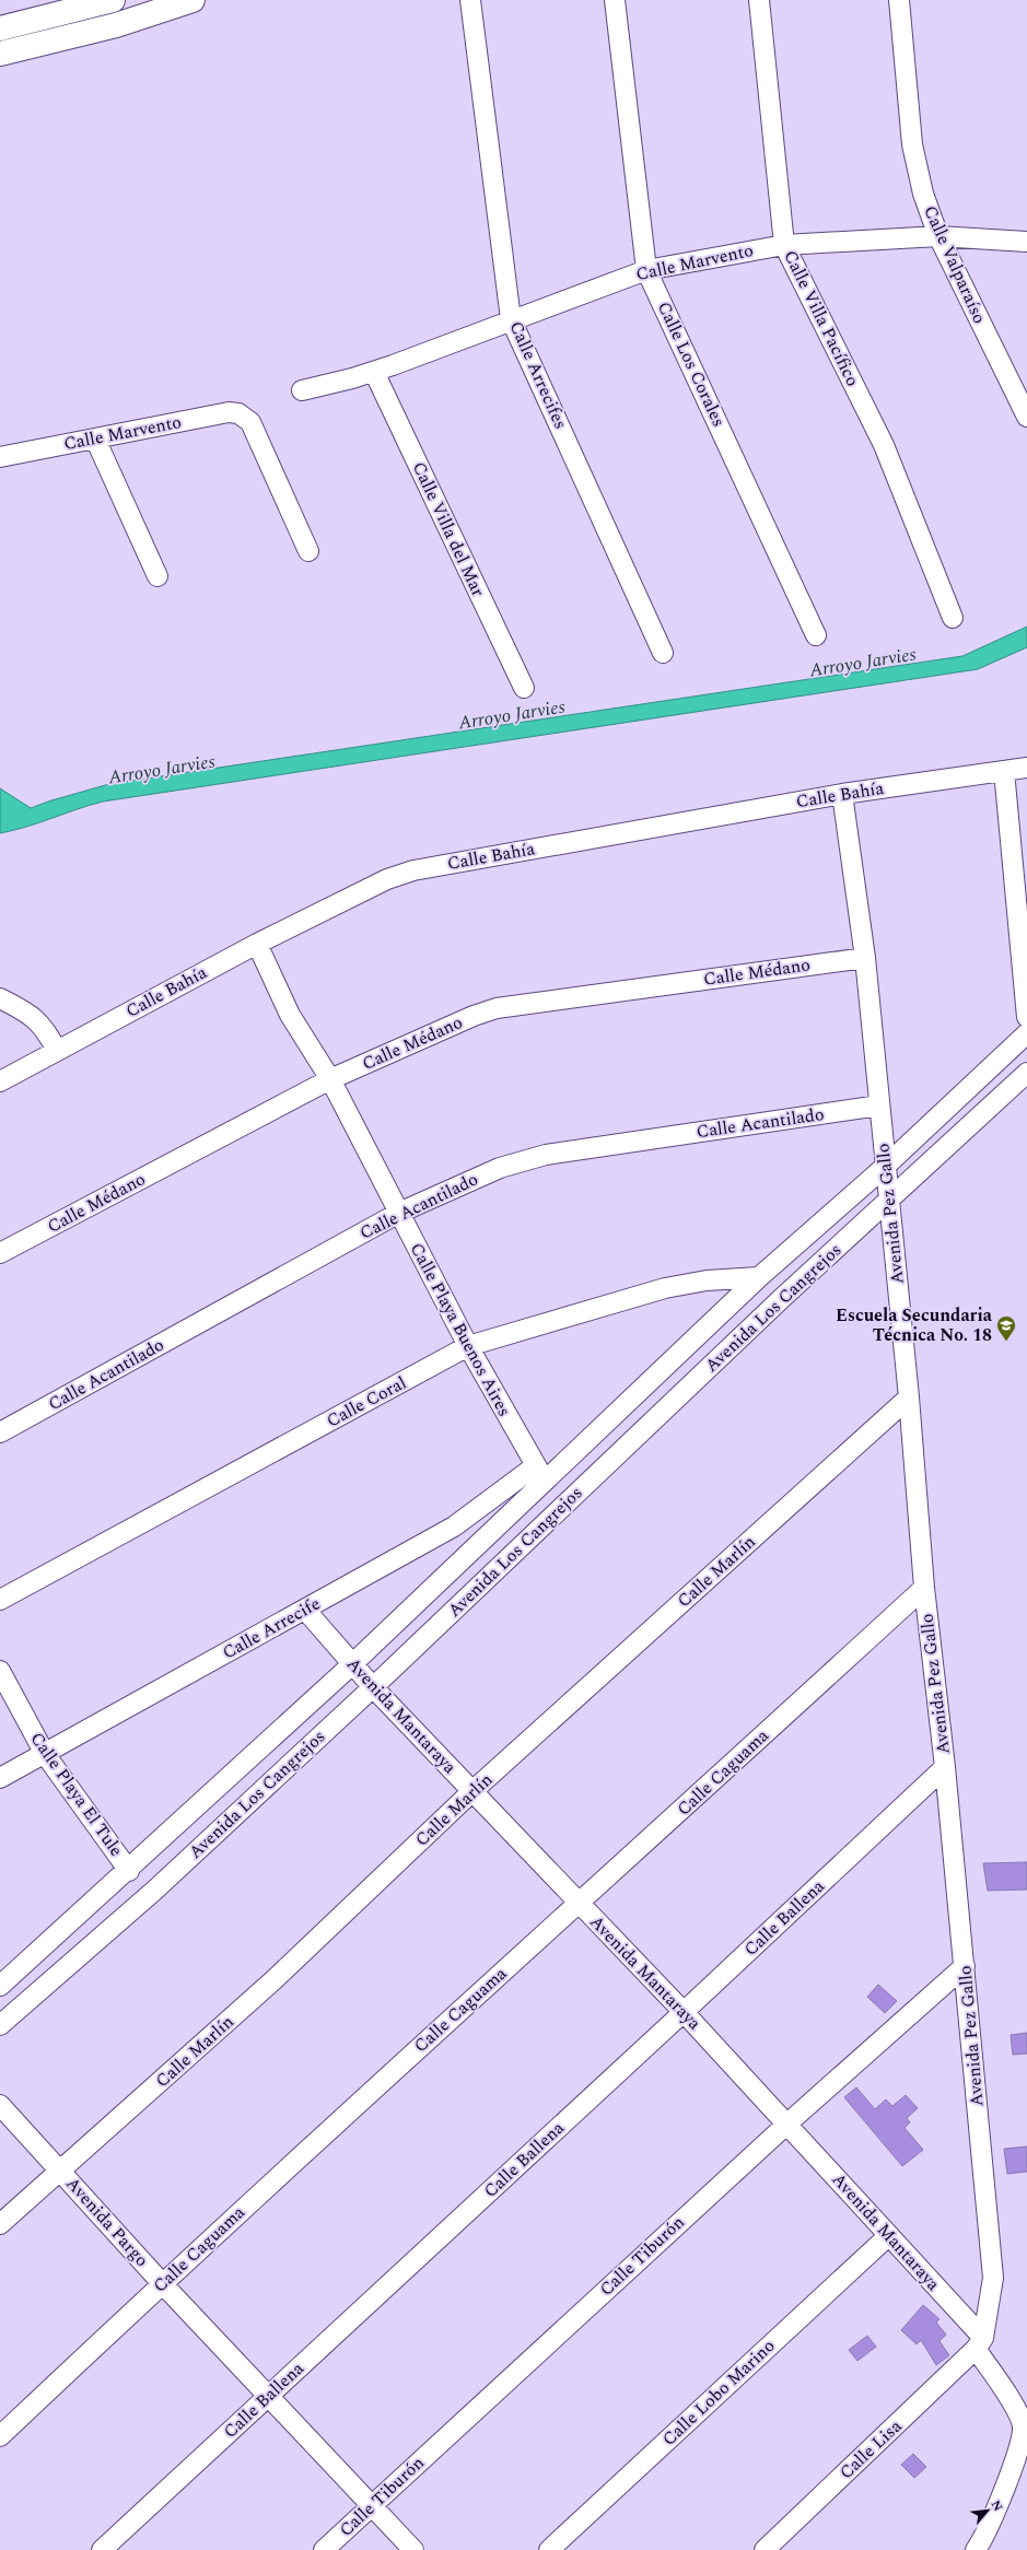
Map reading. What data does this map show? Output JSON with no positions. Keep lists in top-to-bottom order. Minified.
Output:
{"streets":{"street":["Calle Marvento","Calle Valparaíso","Calle Villa Pacífico","Calle Los Corales","Calle Arrecifes","Calle Villa del Mar","Calle Bahía","Calle Médano","Calle Acantilado","Avenida Pez Gallo","Avenida Los Cangrejos","Calle Playa Buenos Aires","Calle Coral","Calle Marlín","Calle Arrecife","Avenida Mantaraya","Calle Caguama","Calle Playa El Tule","Calle Ballena","Avenida Pargo","Calle Tiburón","Calle Lobo Marino","Calle Lisa"]},"crossings":[["Calle Marvento","Calle Valparaíso"],["Calle Marvento","Calle Villa Pacífico"],["Calle Marvento","Calle Los Corales"],["Calle Marvento","Calle Arrecifes"],["Calle Marvento","Calle Villa del Mar"],["Calle Bahía","Avenida Pez Gallo"],["Calle Bahía","Calle Playa Buenos Aires"],["Calle Médano","Avenida Pez Gallo"],["Calle Médano","Calle Playa Buenos Aires"],["Calle Acantilado","Avenida Pez Gallo"],["Calle Acantilado","Calle Playa Buenos Aires"],["Avenida Pez Gallo","Avenida Los Cangrejos"],["Avenida Pez Gallo","Calle Marlín"],["Avenida Pez Gallo","Avenida Mantaraya"],["Avenida Pez Gallo","Calle Caguama"],["Avenida Pez Gallo","Calle Ballena"],["Avenida Pez Gallo","Calle Tiburón"],["Avenida Pez Gallo","Calle Lisa"],["Avenida Los Cangrejos","Calle Playa Buenos Aires"],["Avenida Los Cangrejos","Calle Coral"],["Avenida Los Cangrejos","Calle Arrecife"],["Avenida Los Cangrejos","Avenida Mantaraya"],["Avenida Los Cangrejos","Calle Playa El Tule"],["Calle Playa Buenos Aires","Calle Coral"],["Calle Playa Buenos Aires","Calle Arrecife"],["Calle Marlín","Avenida Mantaraya"],["Calle Marlín","Avenida Pargo"],["Calle Arrecife","Avenida Mantaraya"],["Calle Arrecife","Calle Playa El Tule"],["Avenida Mantaraya","Calle Caguama"],["Avenida Mantaraya","Calle Ballena"],["Avenida Mantaraya","Calle Tiburón"],["Avenida Mantaraya","Calle Lobo Marino"],["Avenida Mantaraya","Calle Lisa"],["Calle Caguama","Avenida Pargo"],["Calle Ballena","Avenida Pargo"],["Avenida Pargo","Calle Tiburón"]],"water":["Arroyo Jarvies"],"places":{"school or university":["Escuela Secundaria Técnica No. 18"]},"north":"top right"}
